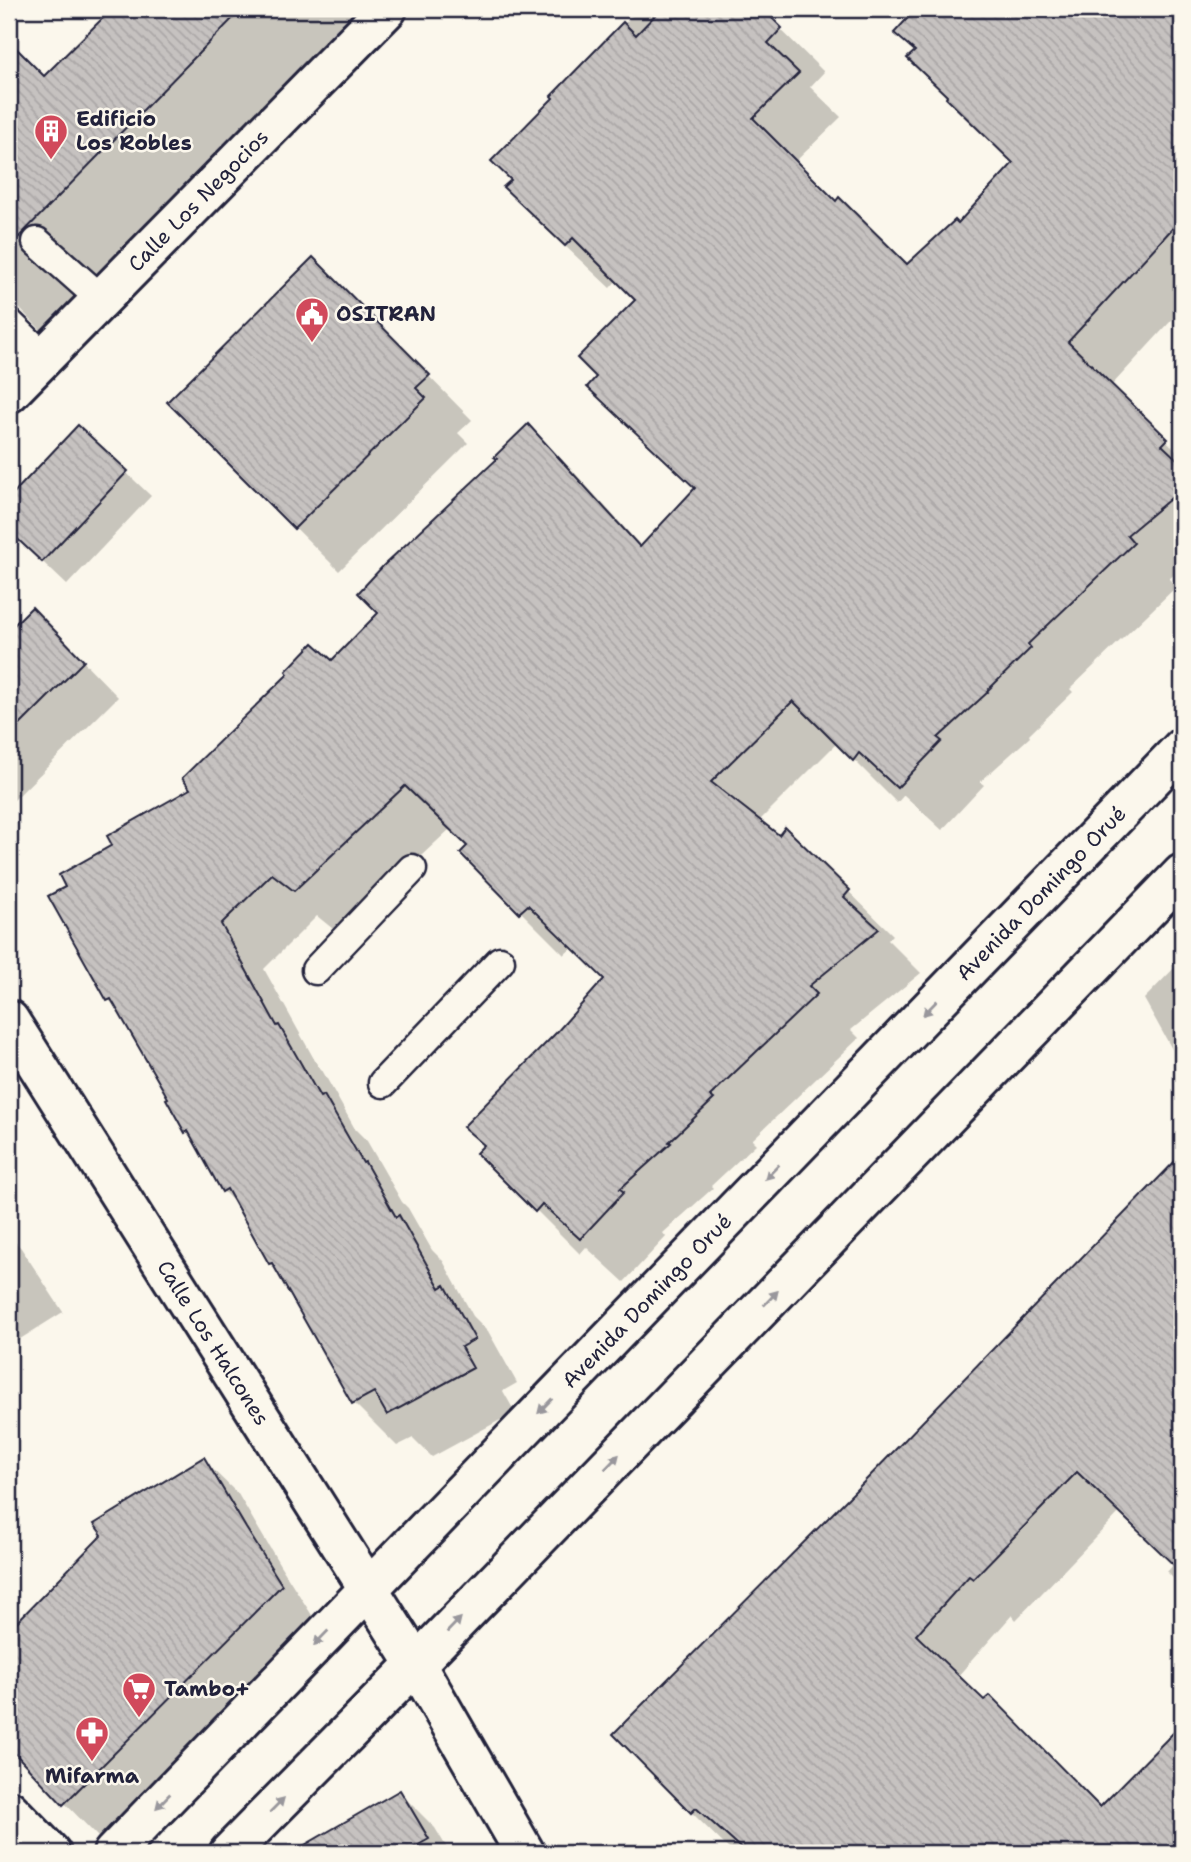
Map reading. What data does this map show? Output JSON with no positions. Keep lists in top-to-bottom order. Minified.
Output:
{"streets":{"main road":["Calle Los Negocios","Avenida Domingo Orué","Calle Los Halcones"]},"crossings":[["Avenida Domingo Orué","Calle Los Halcones"]],"places":{"building":["Edificio Los Robles"],"public building":["OSITRAN"],"supermarket":["Tambo+"],"pharmacy":["Mifarma"]}}
